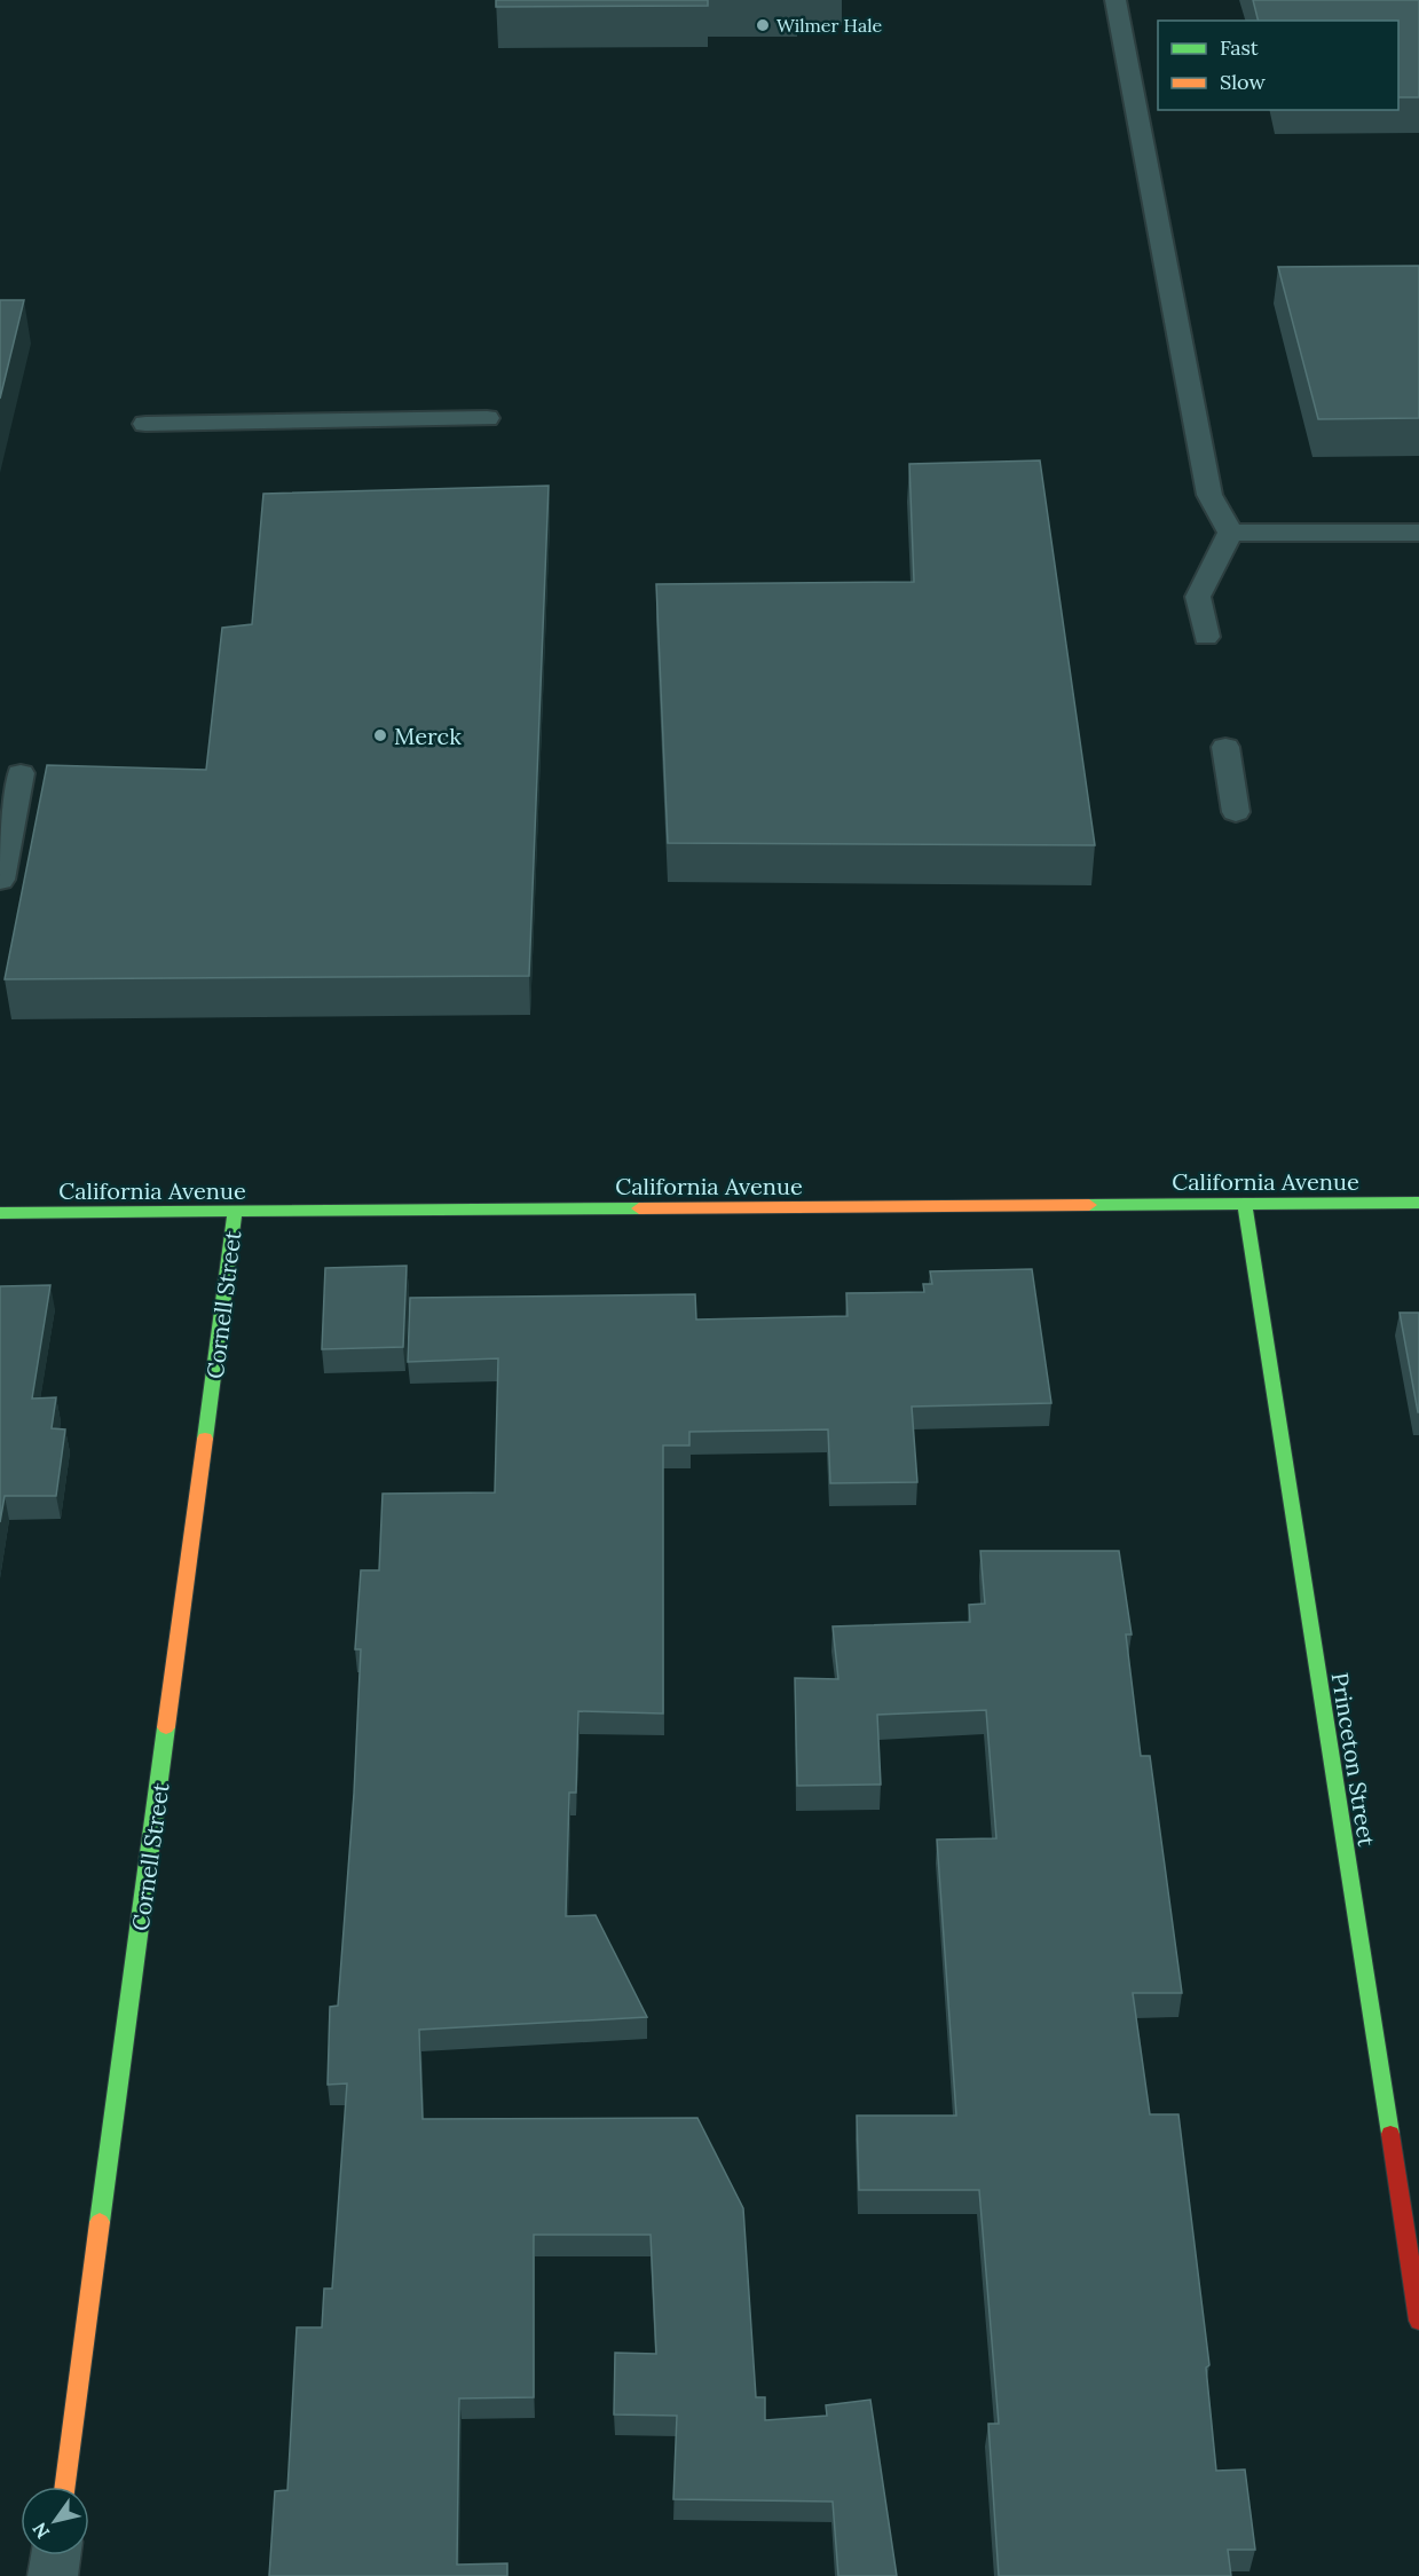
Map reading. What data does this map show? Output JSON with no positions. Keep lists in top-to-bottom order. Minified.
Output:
{"streets":{"street":["California Avenue","Cornell Street","Princeton Street"]},"crossings":[["California Avenue","Cornell Street"],["California Avenue","Princeton Street"]],"places":["Wilmer Hale","Merck"],"legend":["Fast","Slow"],"north":"bottom left"}
